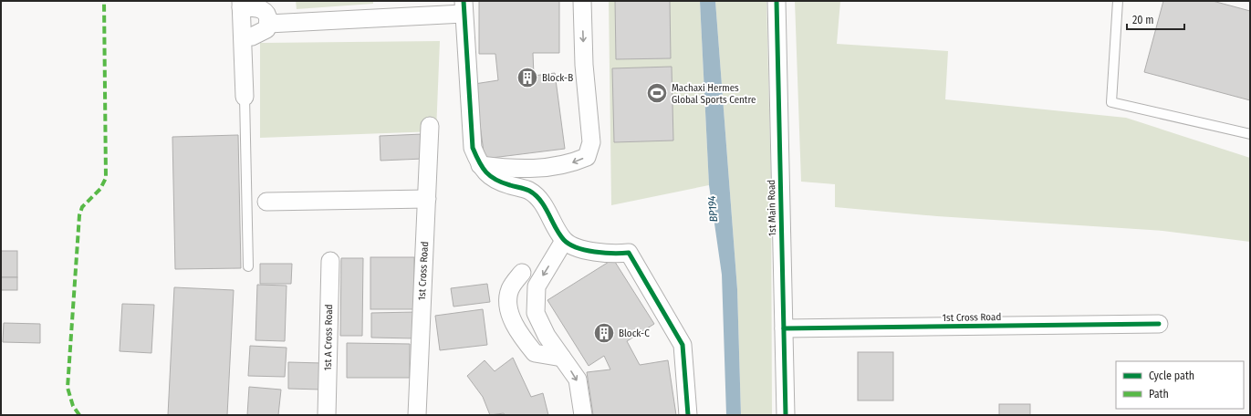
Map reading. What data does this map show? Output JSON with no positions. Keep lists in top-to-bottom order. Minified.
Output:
{"streets":{"street":["1st Main Road","1st Cross Road","1st A Cross Road"]},"crossings":[["1st Main Road","1st Cross Road"]],"water":["BP194"],"places":{"building":["Block-B","Block-C"],"sports":["Machaxi Hermes Global Sports Centre"]},"legend":["Cycle path","Path"],"scale_bar":"20 m"}
